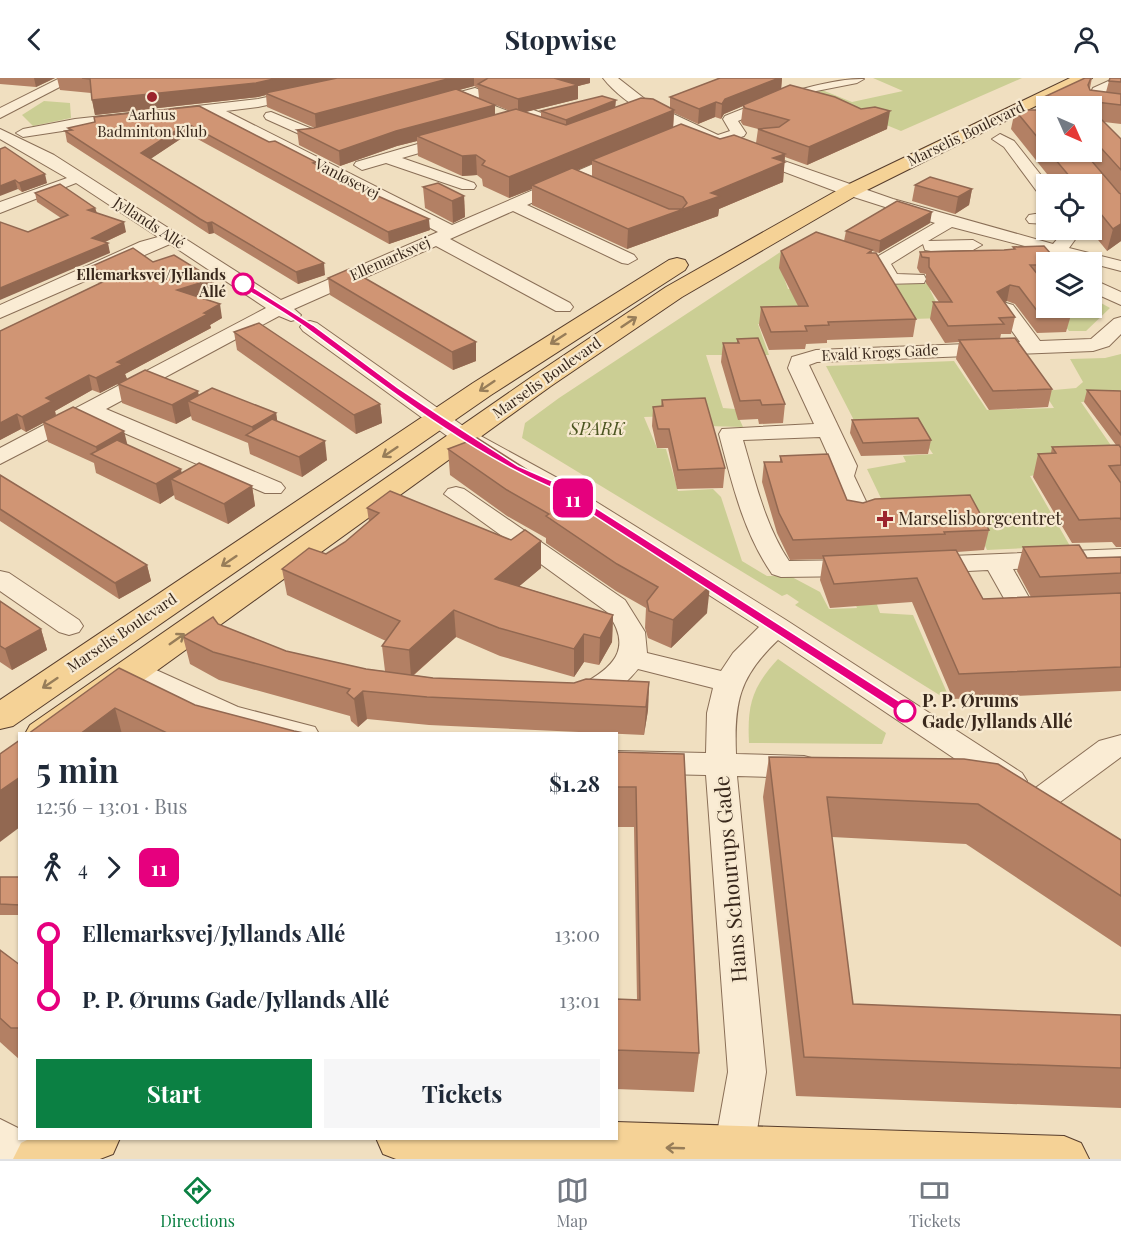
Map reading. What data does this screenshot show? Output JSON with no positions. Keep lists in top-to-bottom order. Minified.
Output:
{"streets":{"main road":["Marselis Boulevard"],"street":["Vanløsevej","Jyllands Allé","Ellemarksvej","Evald Krogs Gade","Hans Schourups Gade"]},"crossings":[["Marselis Boulevard","Jyllands Allé"],["Vanløsevej","Ellemarksvej"],["Jyllands Allé","Ellemarksvej"],["Jyllands Allé","Hans Schourups Gade"]],"parks":["SPARK"],"places":{"other":["Aarhus Badminton Klub","Ellemarksvej/Jyllands Allé","P. P. Ørums Gade/Jyllands Allé"],"health":["Marselisborgcentret"]},"lines":["bus line 11"],"north":"bottom right","page":{"header":"Stopwise","on_map":"11","heading":["5 min","12:56 – 13:01 · Bus","$1.28"],"legs":["4","11"],"list":[{"name":"Ellemarksvej/Jyllands Allé","value":"13:00"},{"name":"P. P. Ørums Gade/Jyllands Allé","value":"13:01"}],"buttons":["Start","Tickets"],"tabs":["Directions","Map","Tickets"]}}
